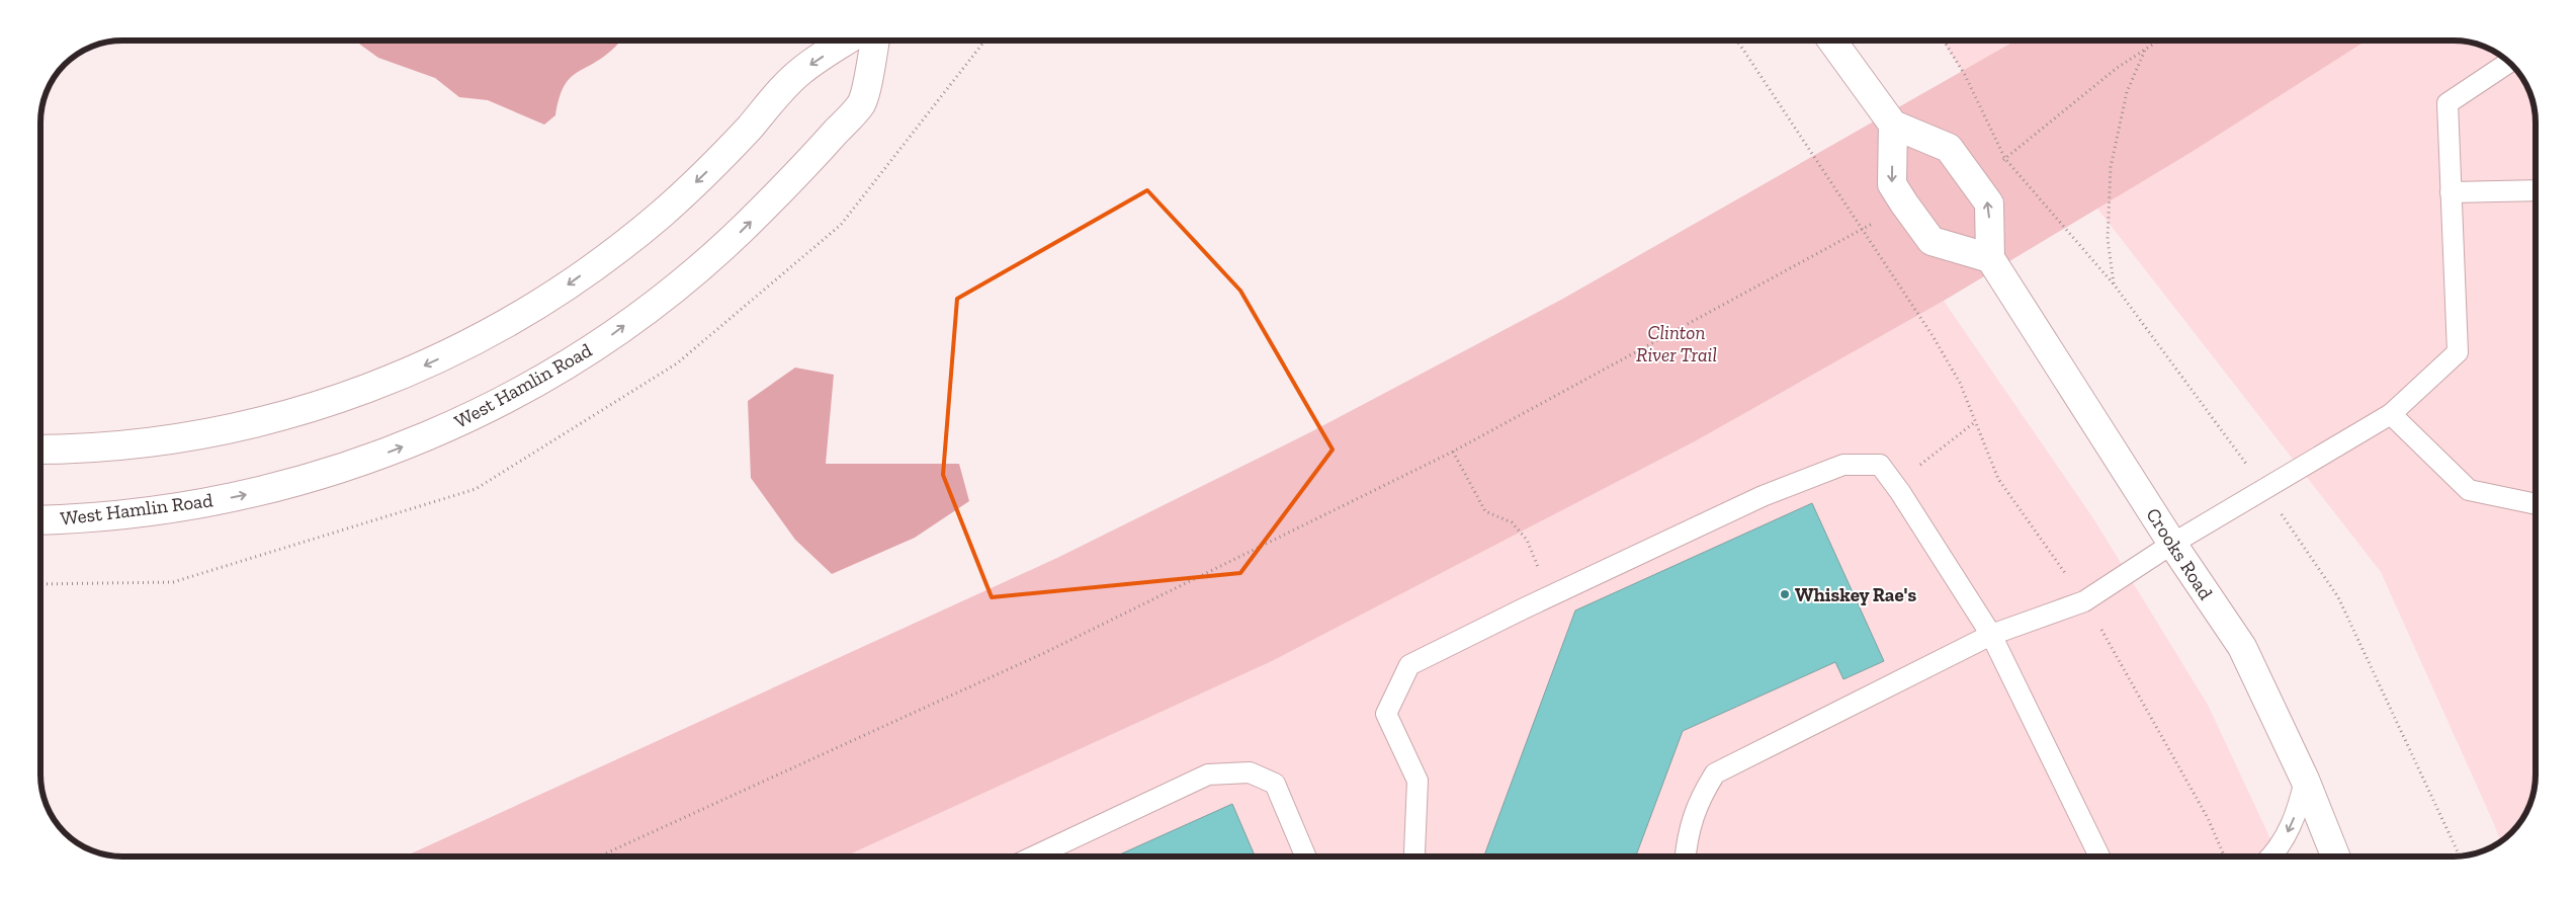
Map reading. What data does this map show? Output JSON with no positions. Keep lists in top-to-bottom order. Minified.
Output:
{"streets":{"main road":["West Hamlin Road","Crooks Road"]},"parks":["Clinton River Trail"],"places":["Whiskey Rae's"]}
